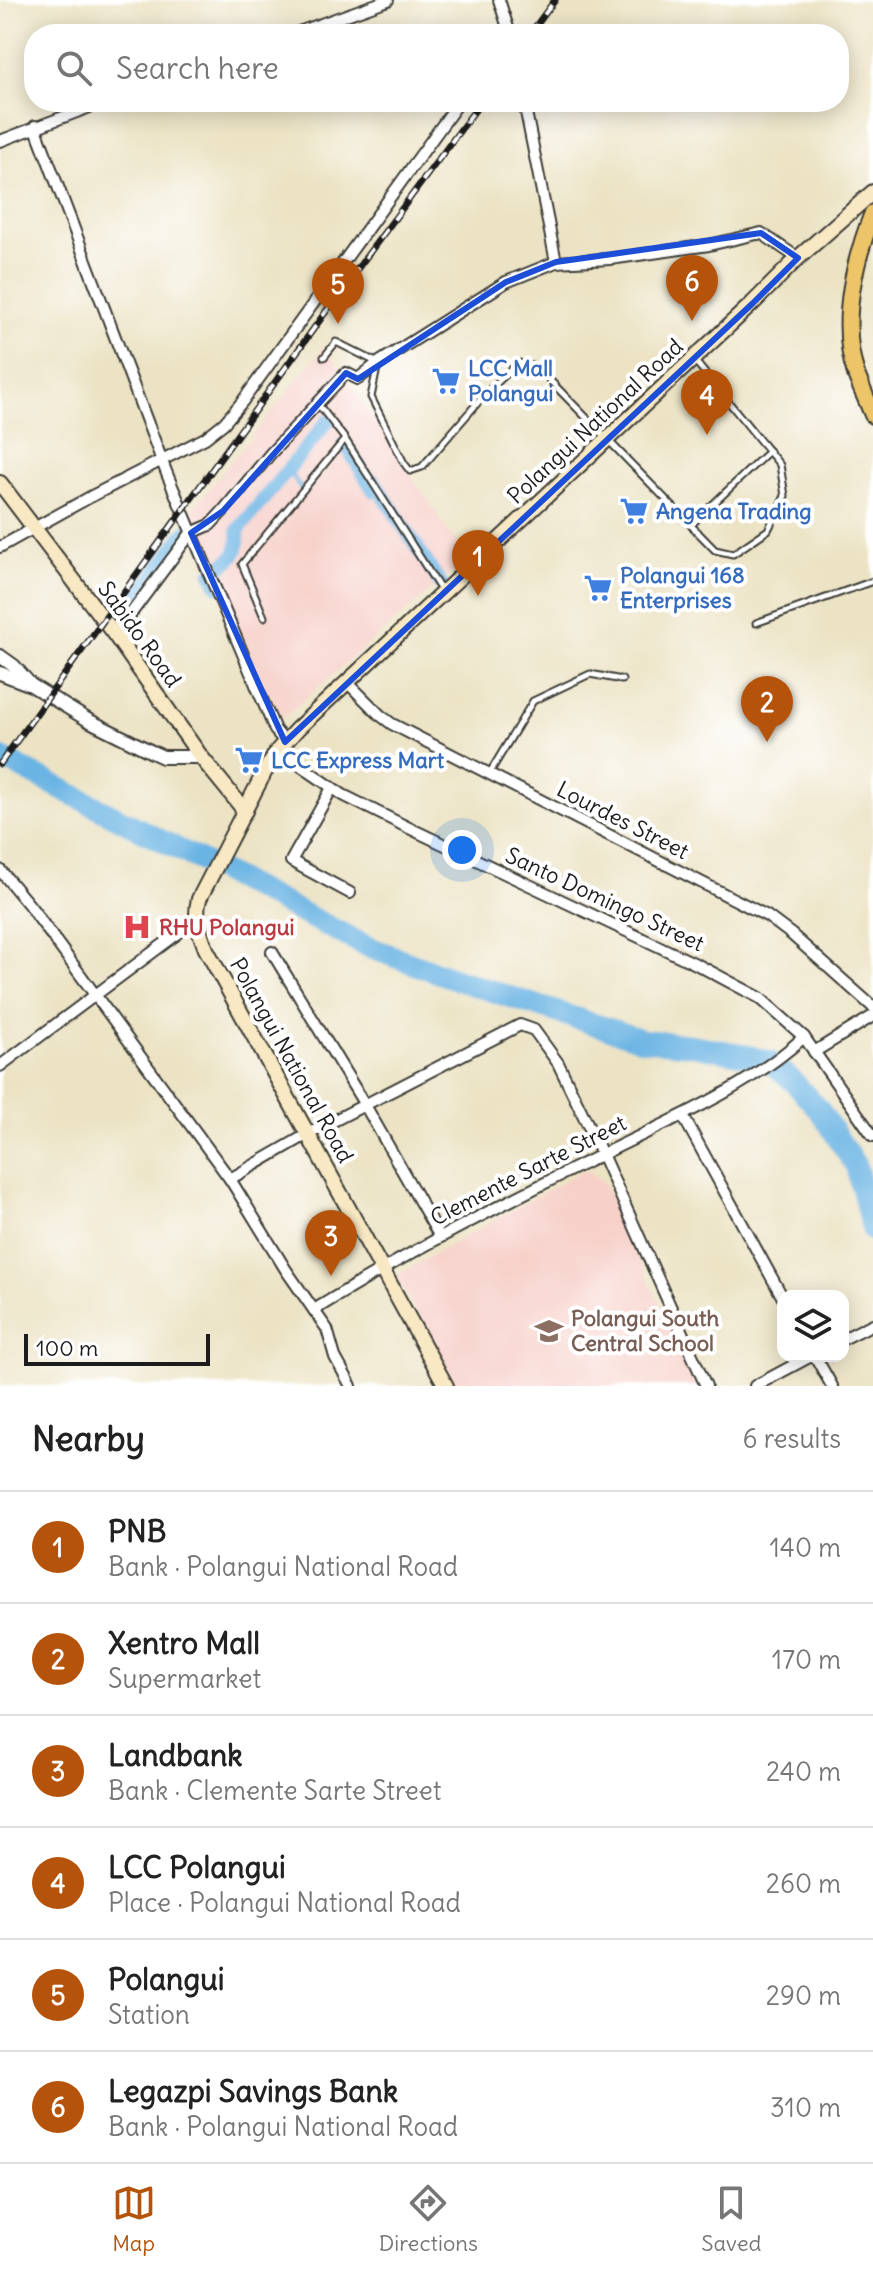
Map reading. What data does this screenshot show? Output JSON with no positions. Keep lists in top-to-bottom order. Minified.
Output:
{"streets":{"main road":["Polangui National Road","Sabido Road"],"street":["Lourdes Street","Santo Domingo Street","Clemente Sarte Street"]},"crossings":[["Polangui National Road","Sabido Road"],["Polangui National Road","Lourdes Street"],["Polangui National Road","Santo Domingo Street"],["Polangui National Road","Clemente Sarte Street"],["Santo Domingo Street","Clemente Sarte Street"]],"places":{"supermarket":["LCC Mall Polangui","Angena Trading","Polangui 168 Enterprises","LCC Express Mart"],"hospital":["RHU Polangui"],"school or university":["Polangui South Central School"]},"scale_bar":"100 m","page":{"search":"Search here","pins":["6","5","4","1","2","3"],"scale":"100 m","heading":["Nearby","6 results"],"list":[{"mark":"1","name":"PNB","note":"Bank · Polangui National Road","value":"140 m"},{"mark":"2","name":"Xentro Mall","note":"Supermarket","value":"170 m"},{"mark":"3","name":"Landbank","note":"Bank · Clemente Sarte Street","value":"240 m"},{"mark":"4","name":"LCC Polangui","note":"Place · Polangui National Road","value":"260 m"},{"mark":"5","name":"Polangui","note":"Station","value":"290 m"},{"mark":"6","name":"Legazpi Savings Bank","note":"Bank · Polangui National Road","value":"310 m"}],"nav":["Map","Directions","Saved"]}}
